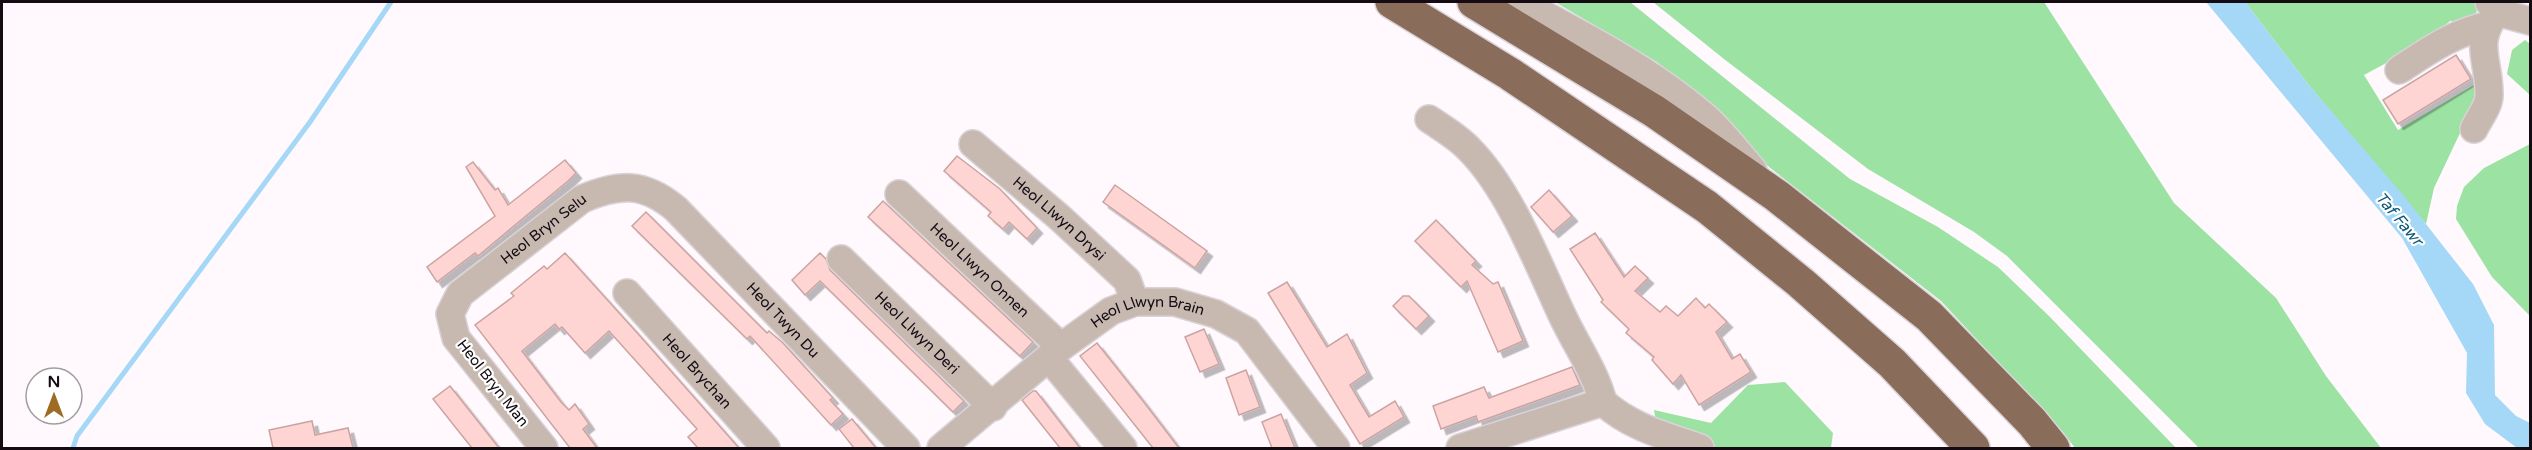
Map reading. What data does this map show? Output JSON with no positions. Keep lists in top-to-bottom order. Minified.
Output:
{"streets":{"street":["Heol Llwyn Drysi","Heol Bryn Selu","Heol Llwyn Onnen","Heol Twyn Du","Heol Llwyn Brain","Heol Llwyn Deri","Heol Brychan","Heol Bryn Man"]},"crossings":[["Heol Llwyn Drysi","Heol Llwyn Brain"],["Heol Bryn Selu","Heol Twyn Du"],["Heol Bryn Selu","Heol Bryn Man"],["Heol Llwyn Onnen","Heol Llwyn Brain"],["Heol Llwyn Brain","Heol Llwyn Deri"]],"water":["Taf Fawr"],"north":"top"}
